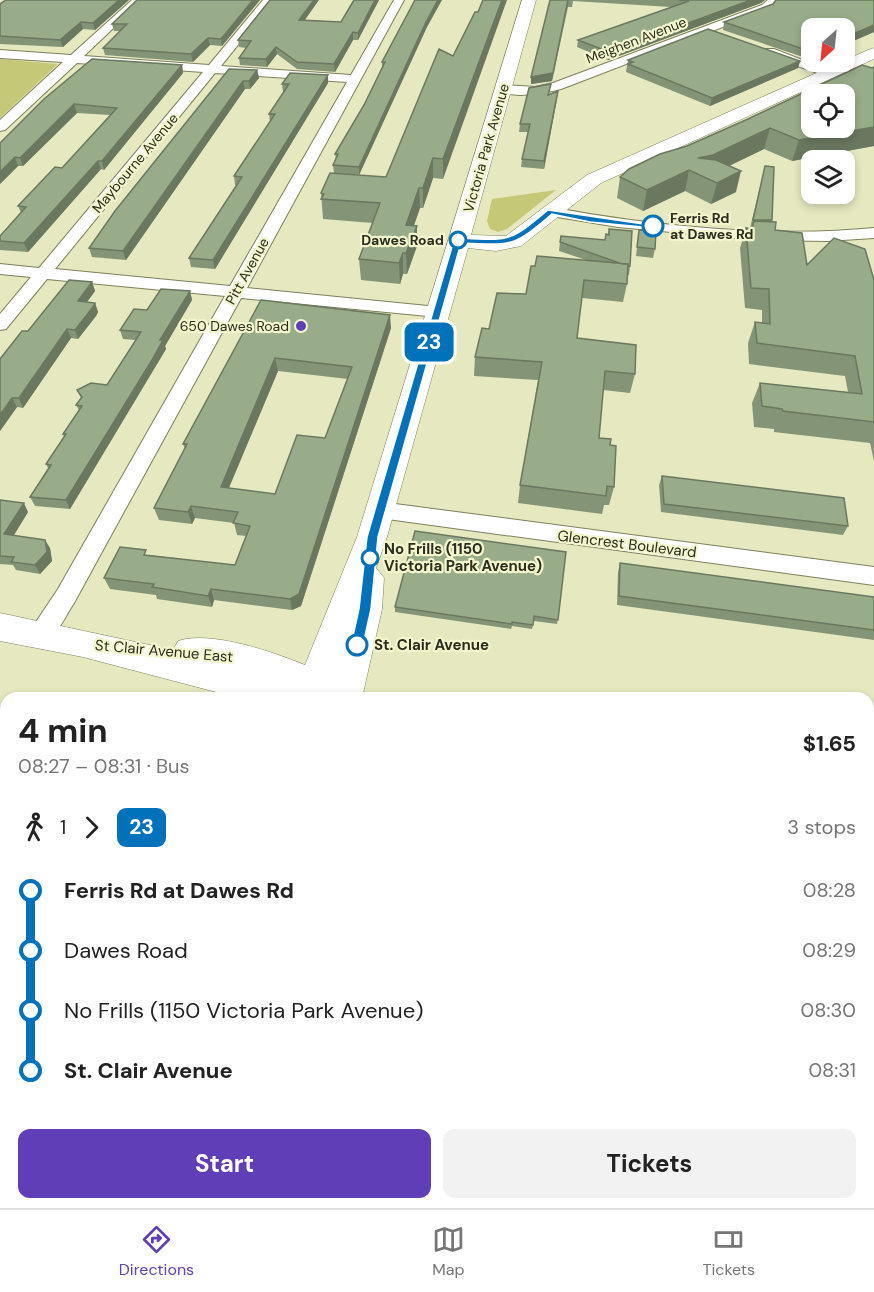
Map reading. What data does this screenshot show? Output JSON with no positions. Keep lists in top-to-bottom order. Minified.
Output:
{"streets":{"main road":["Victoria Park Avenue","St Clair Avenue East"],"street":["Meighen Avenue","Maybourne Avenue","Pitt Avenue","Glencrest Boulevard"]},"crossings":[["Meighen Avenue","Victoria Park Avenue"],["Victoria Park Avenue","Glencrest Boulevard"],["Pitt Avenue","St Clair Avenue East"]],"places":["Ferris Rd at Dawes Rd","Dawes Road","650 Dawes Road","No Frills (1150 Victoria Park Avenue)","St. Clair Avenue"],"lines":["bus line 23"],"north":"bottom left","page":{"on_map":"23","heading":["4 min","08:27 – 08:31 · Bus","$1.65"],"legs":["1","23","3 stops"],"list":[{"name":"Ferris Rd at Dawes Rd","value":"08:28"},{"name":"Dawes Road","value":"08:29"},{"name":"No Frills (1150 Victoria Park Avenue)","value":"08:30"},{"name":"St. Clair Avenue","value":"08:31"}],"buttons":["Start","Tickets"],"tabs":["Directions","Map","Tickets"]}}
